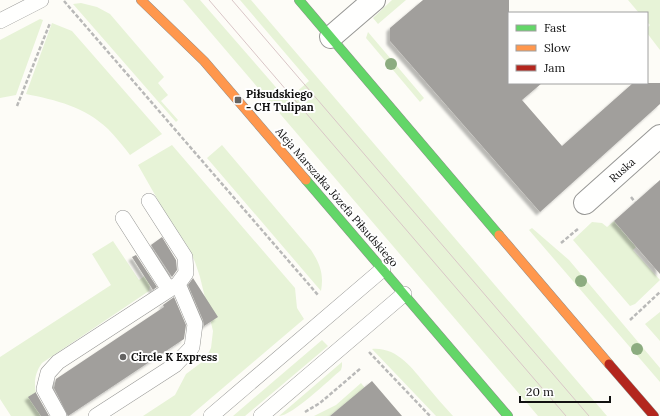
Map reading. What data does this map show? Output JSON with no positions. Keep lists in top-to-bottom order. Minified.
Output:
{"streets":{"main road":["Aleja Marszałka Józefa Piłsudskiego"],"street":["Ruska"]},"places":{"transit":["Piłsudskiego - CH Tulipan"],"other":["Circle K Express"]},"legend":["Fast","Slow","Jam"],"scale_bar":"20 m"}
